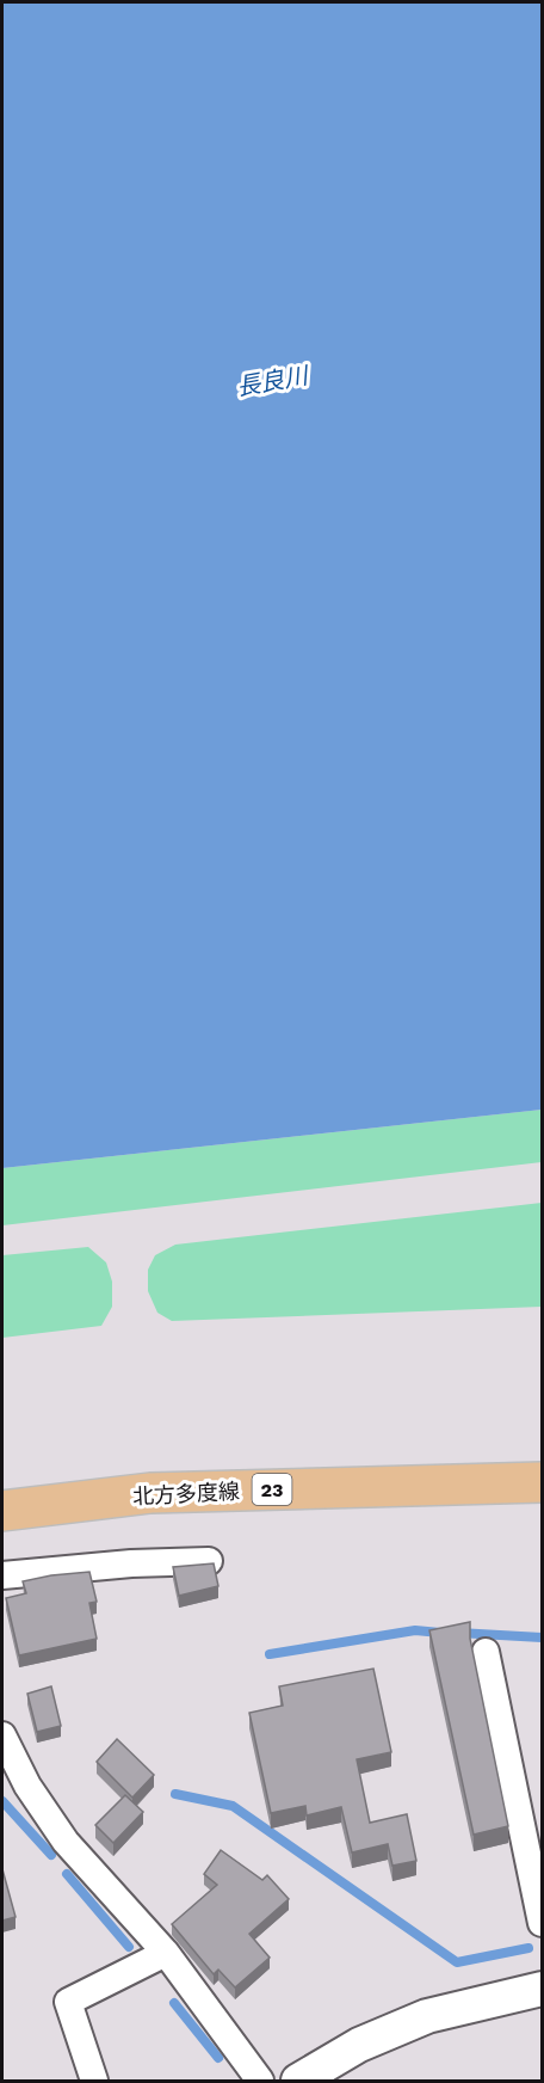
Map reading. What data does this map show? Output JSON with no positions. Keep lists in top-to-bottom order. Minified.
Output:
{"streets":{"main road":["23","北方多度線"]},"water":["長良川"]}
